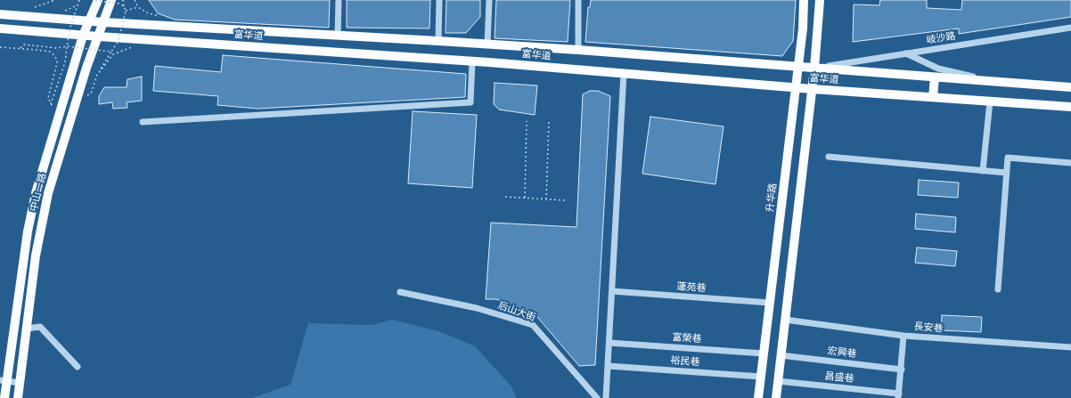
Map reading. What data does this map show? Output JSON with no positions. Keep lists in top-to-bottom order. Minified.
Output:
{"streets":{"main road":["富华道","中山一路","升华路"],"street":["岐沙路","蓮苑巷","后山大街","長安巷","富榮巷","宏興巷","裕民巷","昌盛巷"]},"crossings":[["富华道","岐沙路"],["富华道","中山一路"],["富华道","升华路"],["升华路","蓮苑巷"],["升华路","富榮巷"],["升华路","裕民巷"]]}
